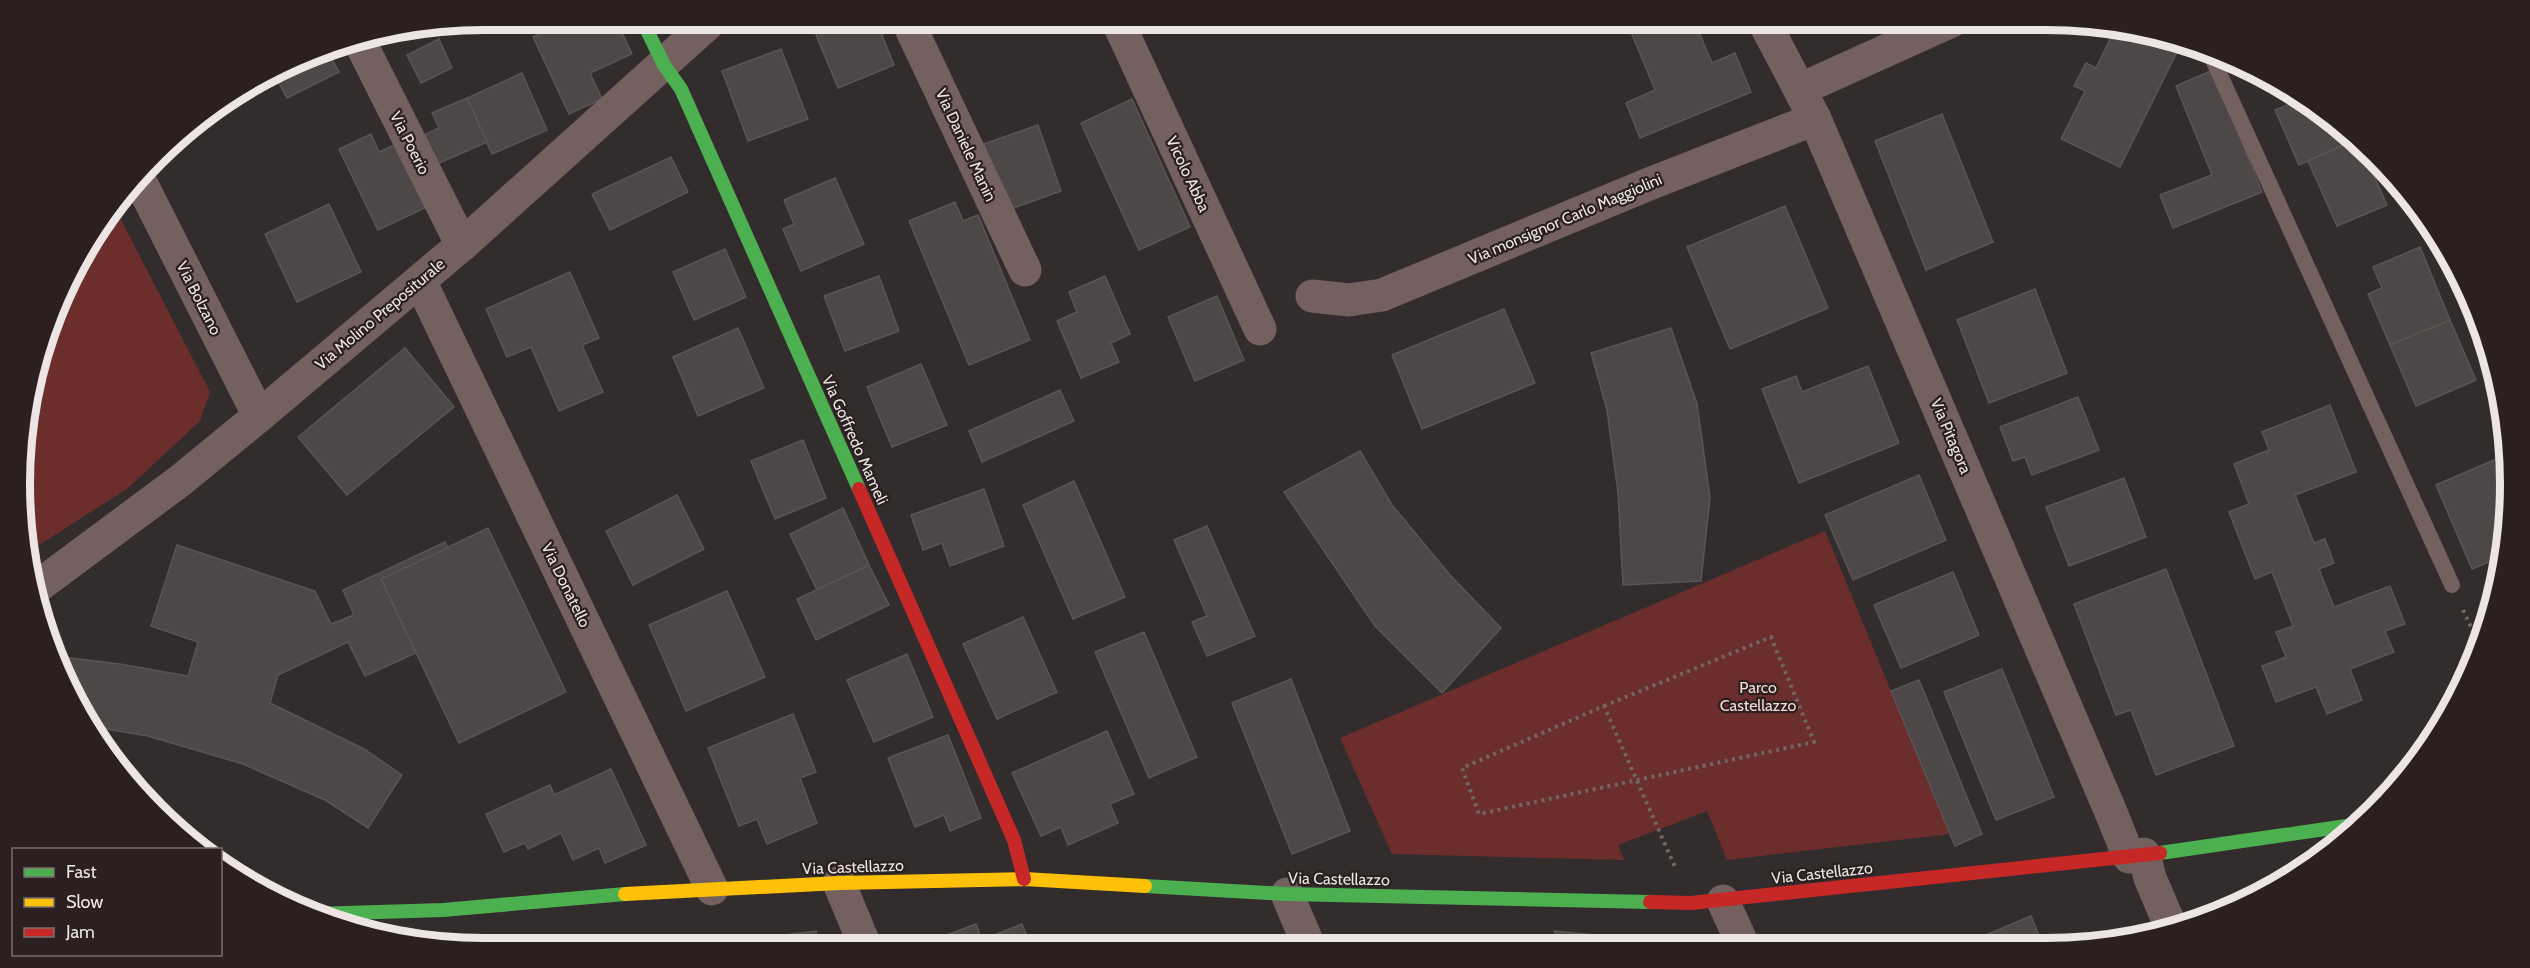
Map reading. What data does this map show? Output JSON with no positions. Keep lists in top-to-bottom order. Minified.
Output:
{"streets":{"street":["Via Poerio","Via Daniele Manin","Vicolo Abba","Via monsignor Carlo Maggiolini","Via Bolzano","Via Molino Prepositurale","Via Pitagora","Via Goffredo Mameli","Via Donatello","Via Castellazzo"]},"crossings":[["Via Poerio","Via Molino Prepositurale"],["Via monsignor Carlo Maggiolini","Via Pitagora"],["Via Bolzano","Via Molino Prepositurale"],["Via Molino Prepositurale","Via Goffredo Mameli"],["Via Molino Prepositurale","Via Donatello"],["Via Pitagora","Via Castellazzo"],["Via Goffredo Mameli","Via Castellazzo"],["Via Donatello","Via Castellazzo"]],"parks":["Parco Castellazzo"],"legend":["Fast","Slow","Jam"]}
